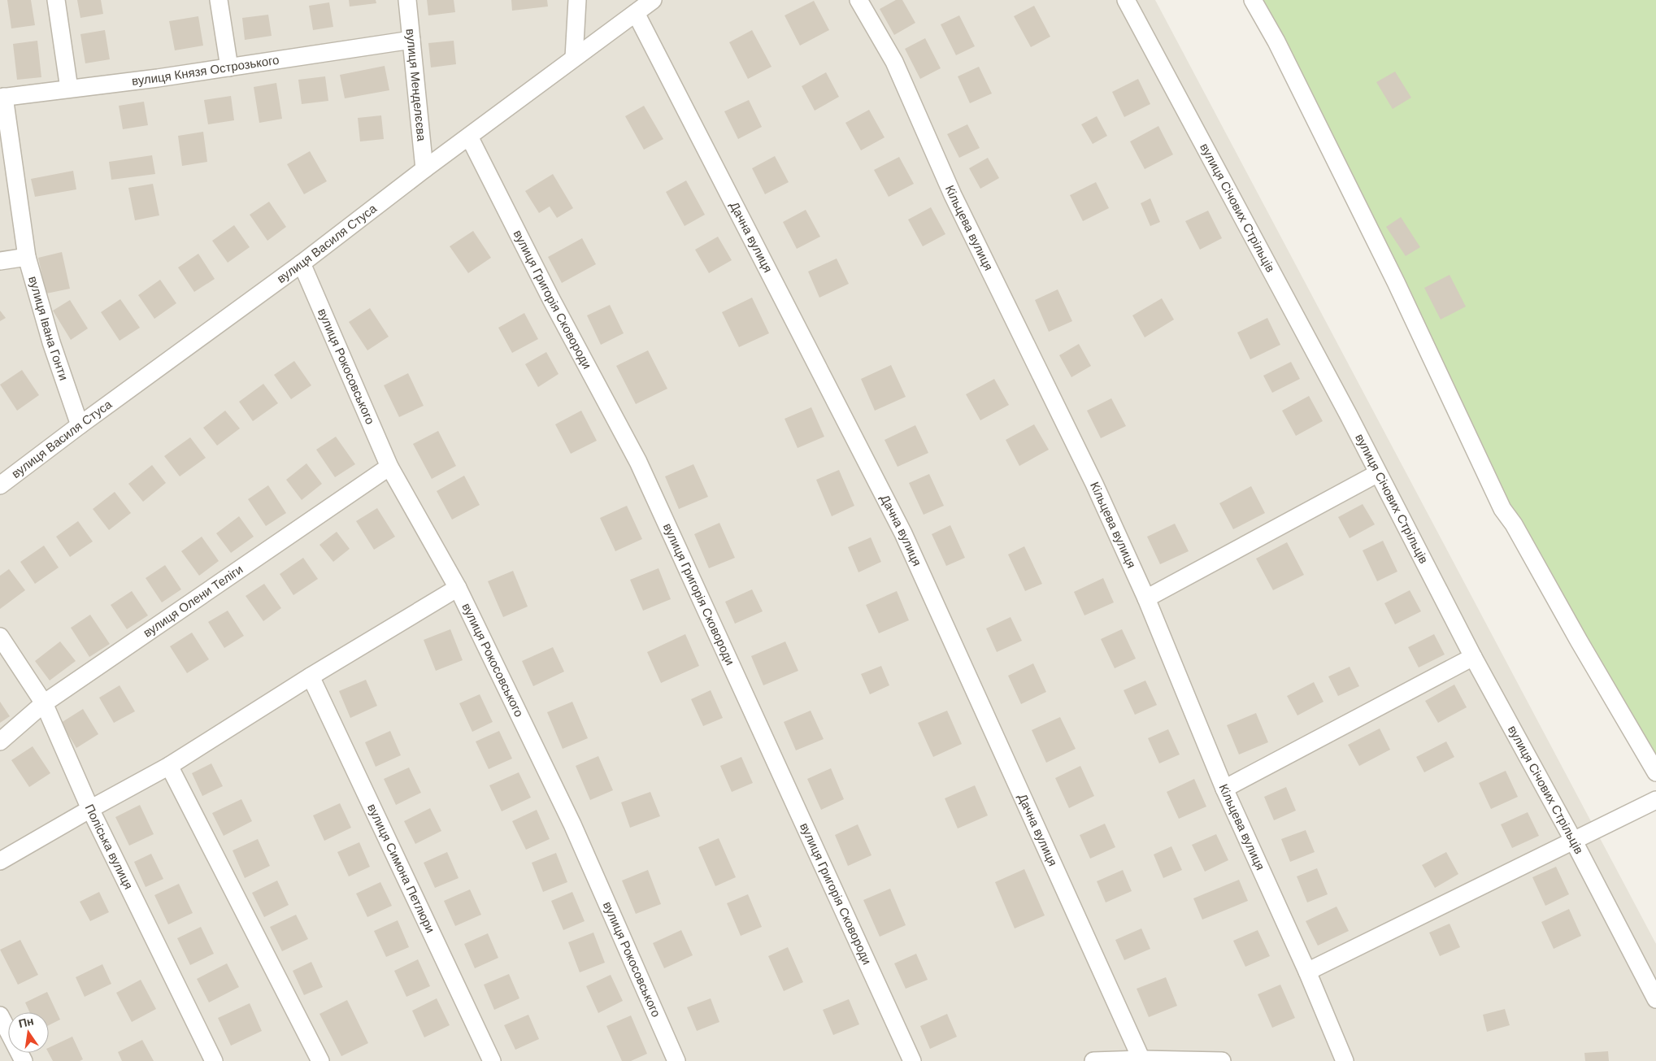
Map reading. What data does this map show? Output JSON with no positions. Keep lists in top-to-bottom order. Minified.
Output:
{"streets":{"street":["вулиця Князя Острозького","вулиця Менделєєва","вулиця Січових Стрільців","Кільцева вулиця","Дачна вулиця","вулиця Василя Стуса","вулиця Григорія Сковороди","вулиця Івана Гонти","вулиця Рокосовського","вулиця Олени Теліги","Поліська вулиця","вулиця Симона Петлюри"]},"crossings":[["вулиця Князя Острозького","вулиця Менделєєва"],["вулиця Князя Острозького","вулиця Івана Гонти"],["вулиця Менделєєва","вулиця Василя Стуса"],["Дачна вулиця","вулиця Василя Стуса"],["вулиця Василя Стуса","вулиця Григорія Сковороди"],["вулиця Василя Стуса","вулиця Івана Гонти"],["вулиця Василя Стуса","вулиця Рокосовського"],["вулиця Рокосовського","вулиця Олени Теліги"],["вулиця Олени Теліги","Поліська вулиця"]],"north":"top"}
